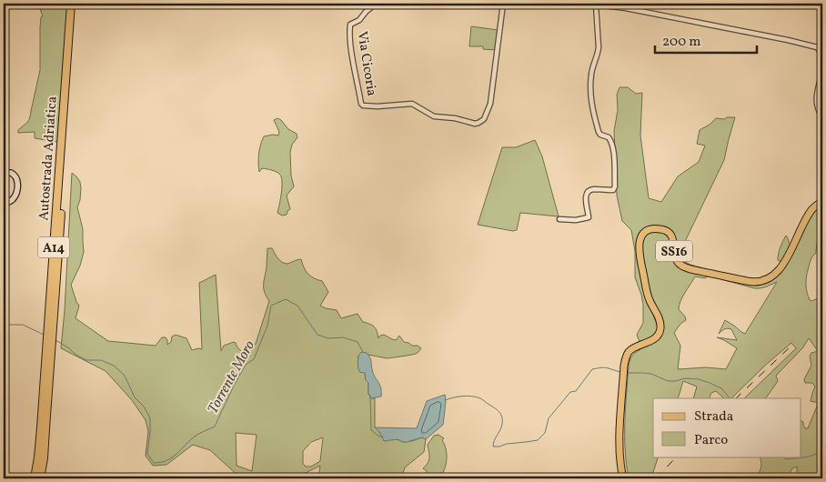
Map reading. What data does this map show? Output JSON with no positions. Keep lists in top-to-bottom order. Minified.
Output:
{"streets":{"highway":["Autostrada Adriatica","A14"],"main road":["SS16"],"street":["Via Cicoria"]},"water":["Torrente Moro"],"legend":["Strada","Parco"],"scale_bar":"200 m"}
